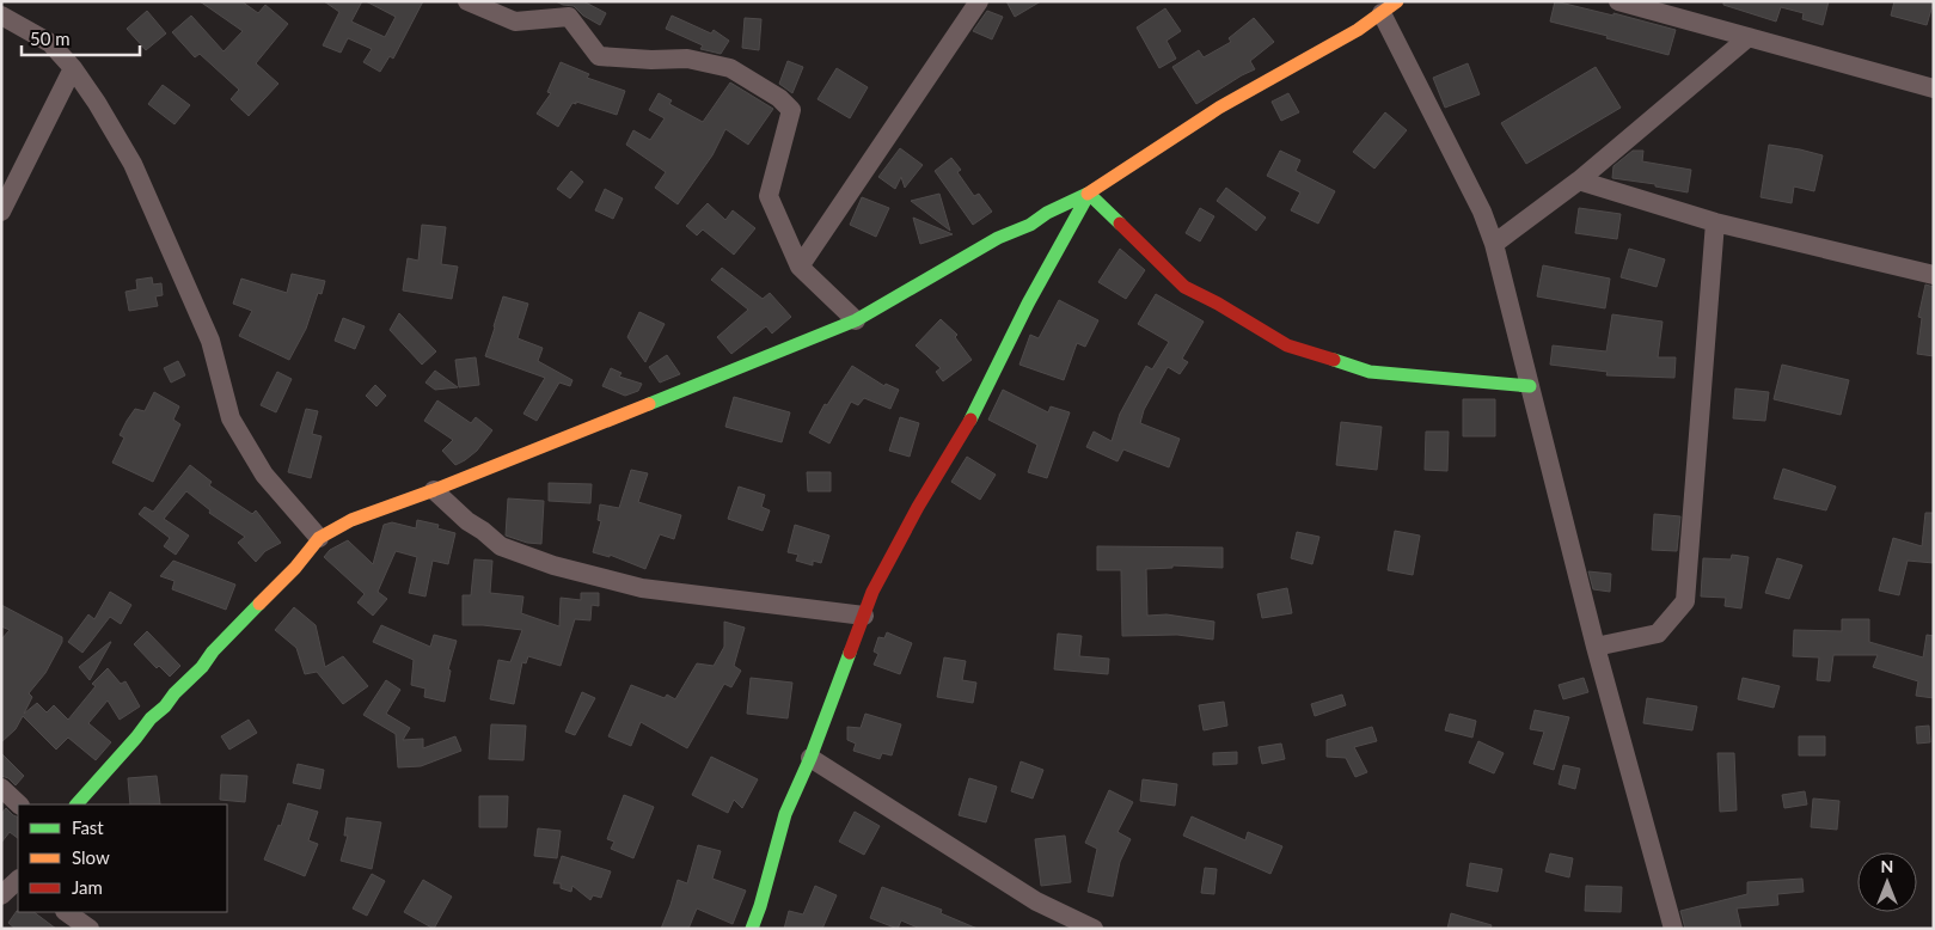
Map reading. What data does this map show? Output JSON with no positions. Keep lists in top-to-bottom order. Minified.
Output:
{"legend":["Fast","Slow","Jam"],"scale_bar":"50 m","north":"top"}
